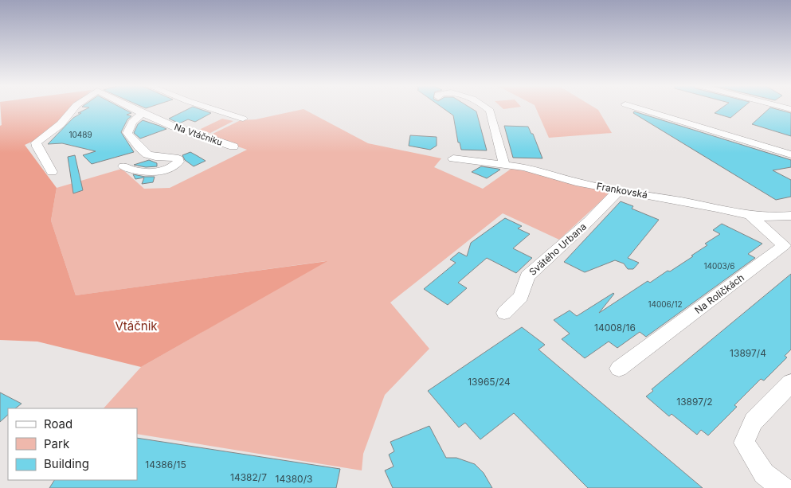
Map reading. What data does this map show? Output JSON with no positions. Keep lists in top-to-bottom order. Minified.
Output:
{"streets":{"street":["Na Vtáčniku","Frankovská","Svätého Urbana","Na Roličkách"]},"crossings":[["Frankovská","Svätého Urbana"],["Frankovská","Na Roličkách"]],"parks":["Vtáčnik"],"house_numbers":["10489","14003/6","14006/12","14008/16","13897/4","13965/24","13897/2","14386/15","14382/7","14380/3"],"legend":["Road","Park","Building"]}
